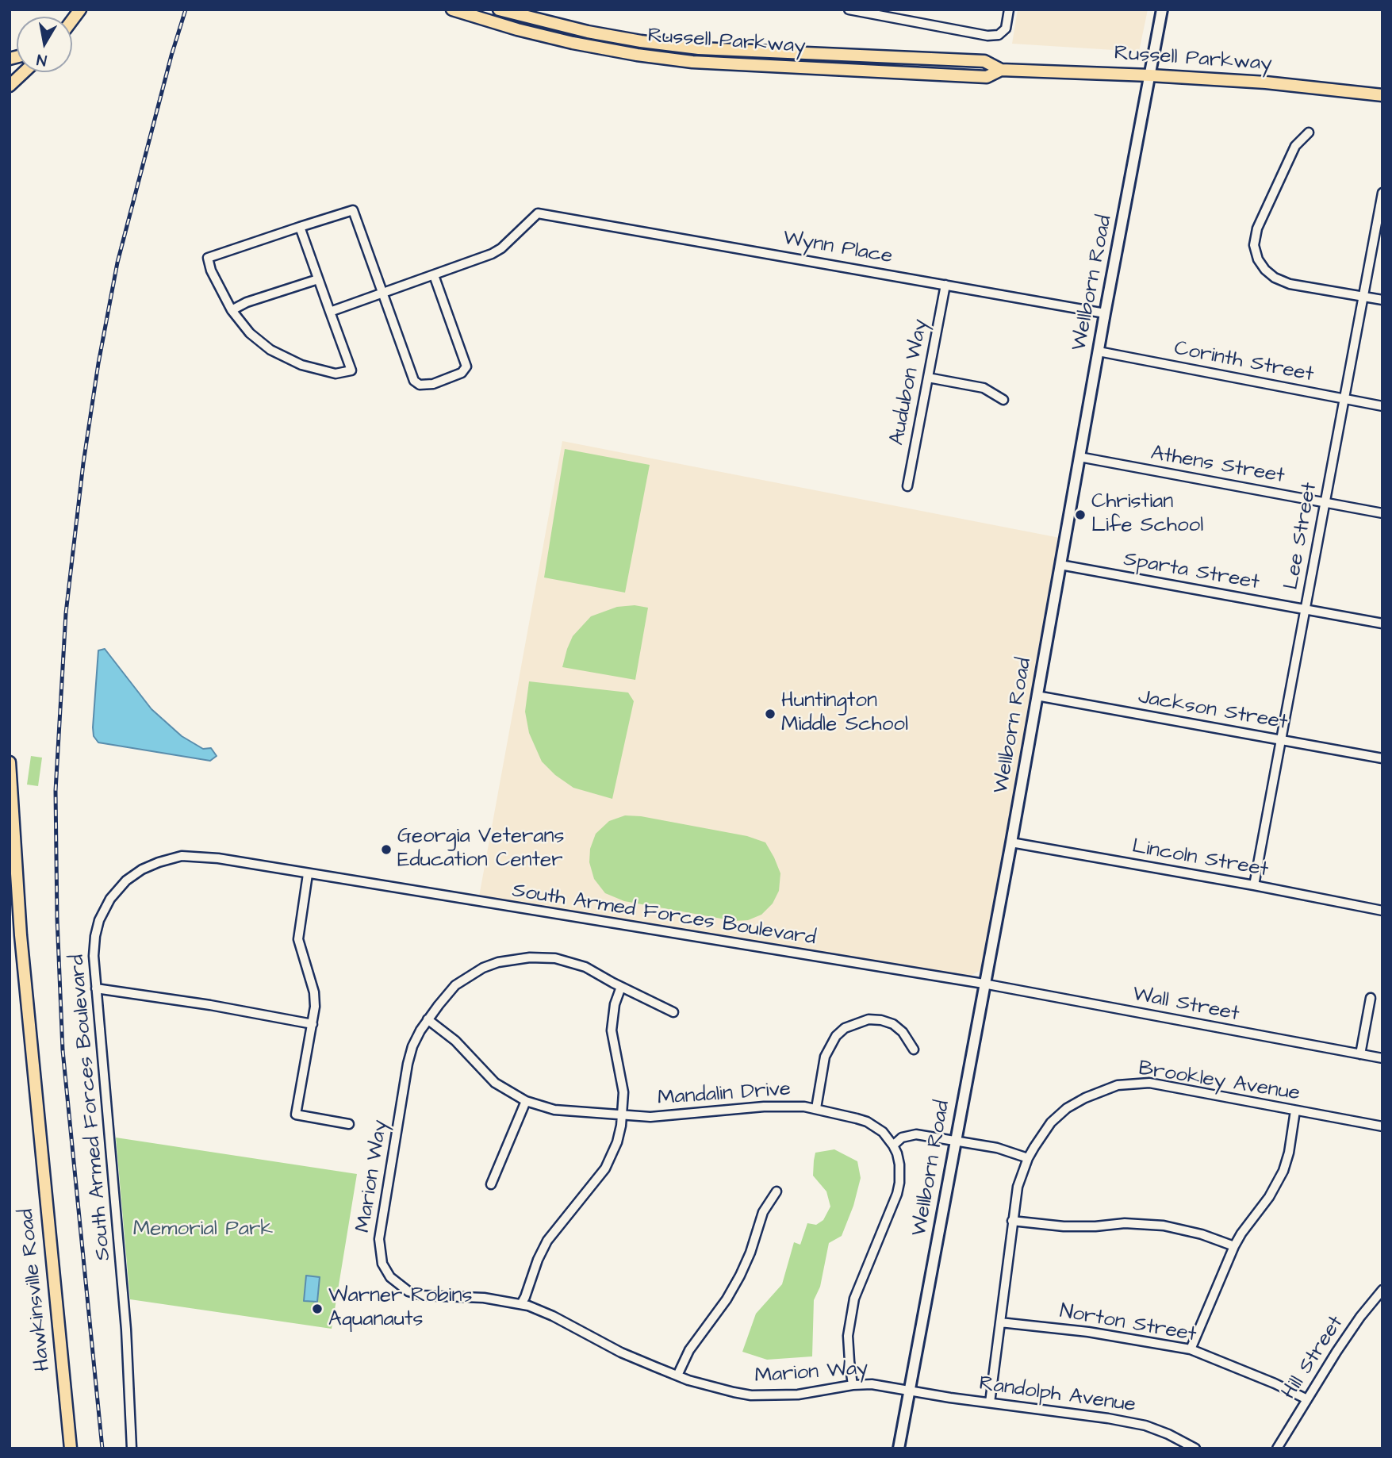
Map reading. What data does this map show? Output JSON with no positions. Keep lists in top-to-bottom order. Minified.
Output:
{"streets":{"main road":["Russell Parkway","Hawkinsville Road"],"street":["Wynn Place","Wellborn Road","Corinth Street","Audubon Way","Athens Street","Lee Street","Sparta Street","Jackson Street","Lincoln Street","South Armed Forces Boulevard","Wall Street","Brookley Avenue","Mandalin Drive","Marion Way","Norton Street","Hill Street","Randolph Avenue"]},"crossings":[["Russell Parkway","Wellborn Road"],["Wynn Place","Wellborn Road"],["Wynn Place","Audubon Way"],["Wellborn Road","Corinth Street"],["Wellborn Road","Athens Street"],["Wellborn Road","Sparta Street"],["Wellborn Road","Jackson Street"],["Wellborn Road","Lincoln Street"],["Wellborn Road","South Armed Forces Boulevard"],["Wellborn Road","Wall Street"],["Wellborn Road","Marion Way"],["Wellborn Road","Randolph Avenue"],["Corinth Street","Lee Street"],["Athens Street","Lee Street"],["Lee Street","Sparta Street"],["Lee Street","Jackson Street"],["Lee Street","Lincoln Street"],["South Armed Forces Boulevard","Wall Street"],["Brookley Avenue","Norton Street"],["Brookley Avenue","Randolph Avenue"],["Mandalin Drive","Marion Way"],["Marion Way","Randolph Avenue"],["Norton Street","Hill Street"]],"parks":["Memorial Park"],"places":["Christian Life School","Huntington Middle School","Georgia Veterans Education Center","Warner Robins Aquanauts"],"north":"bottom"}
